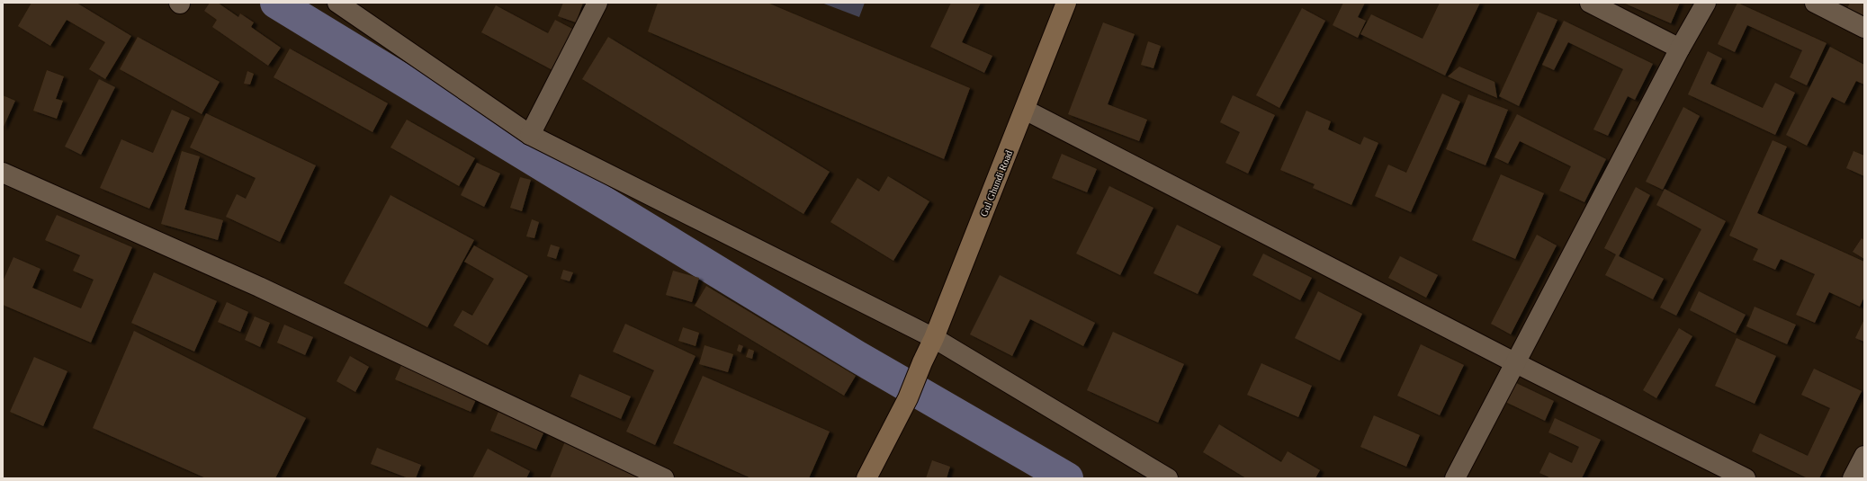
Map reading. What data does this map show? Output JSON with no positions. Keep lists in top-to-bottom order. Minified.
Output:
{"streets":{"main road":["Gul Ghundi Road"]}}
